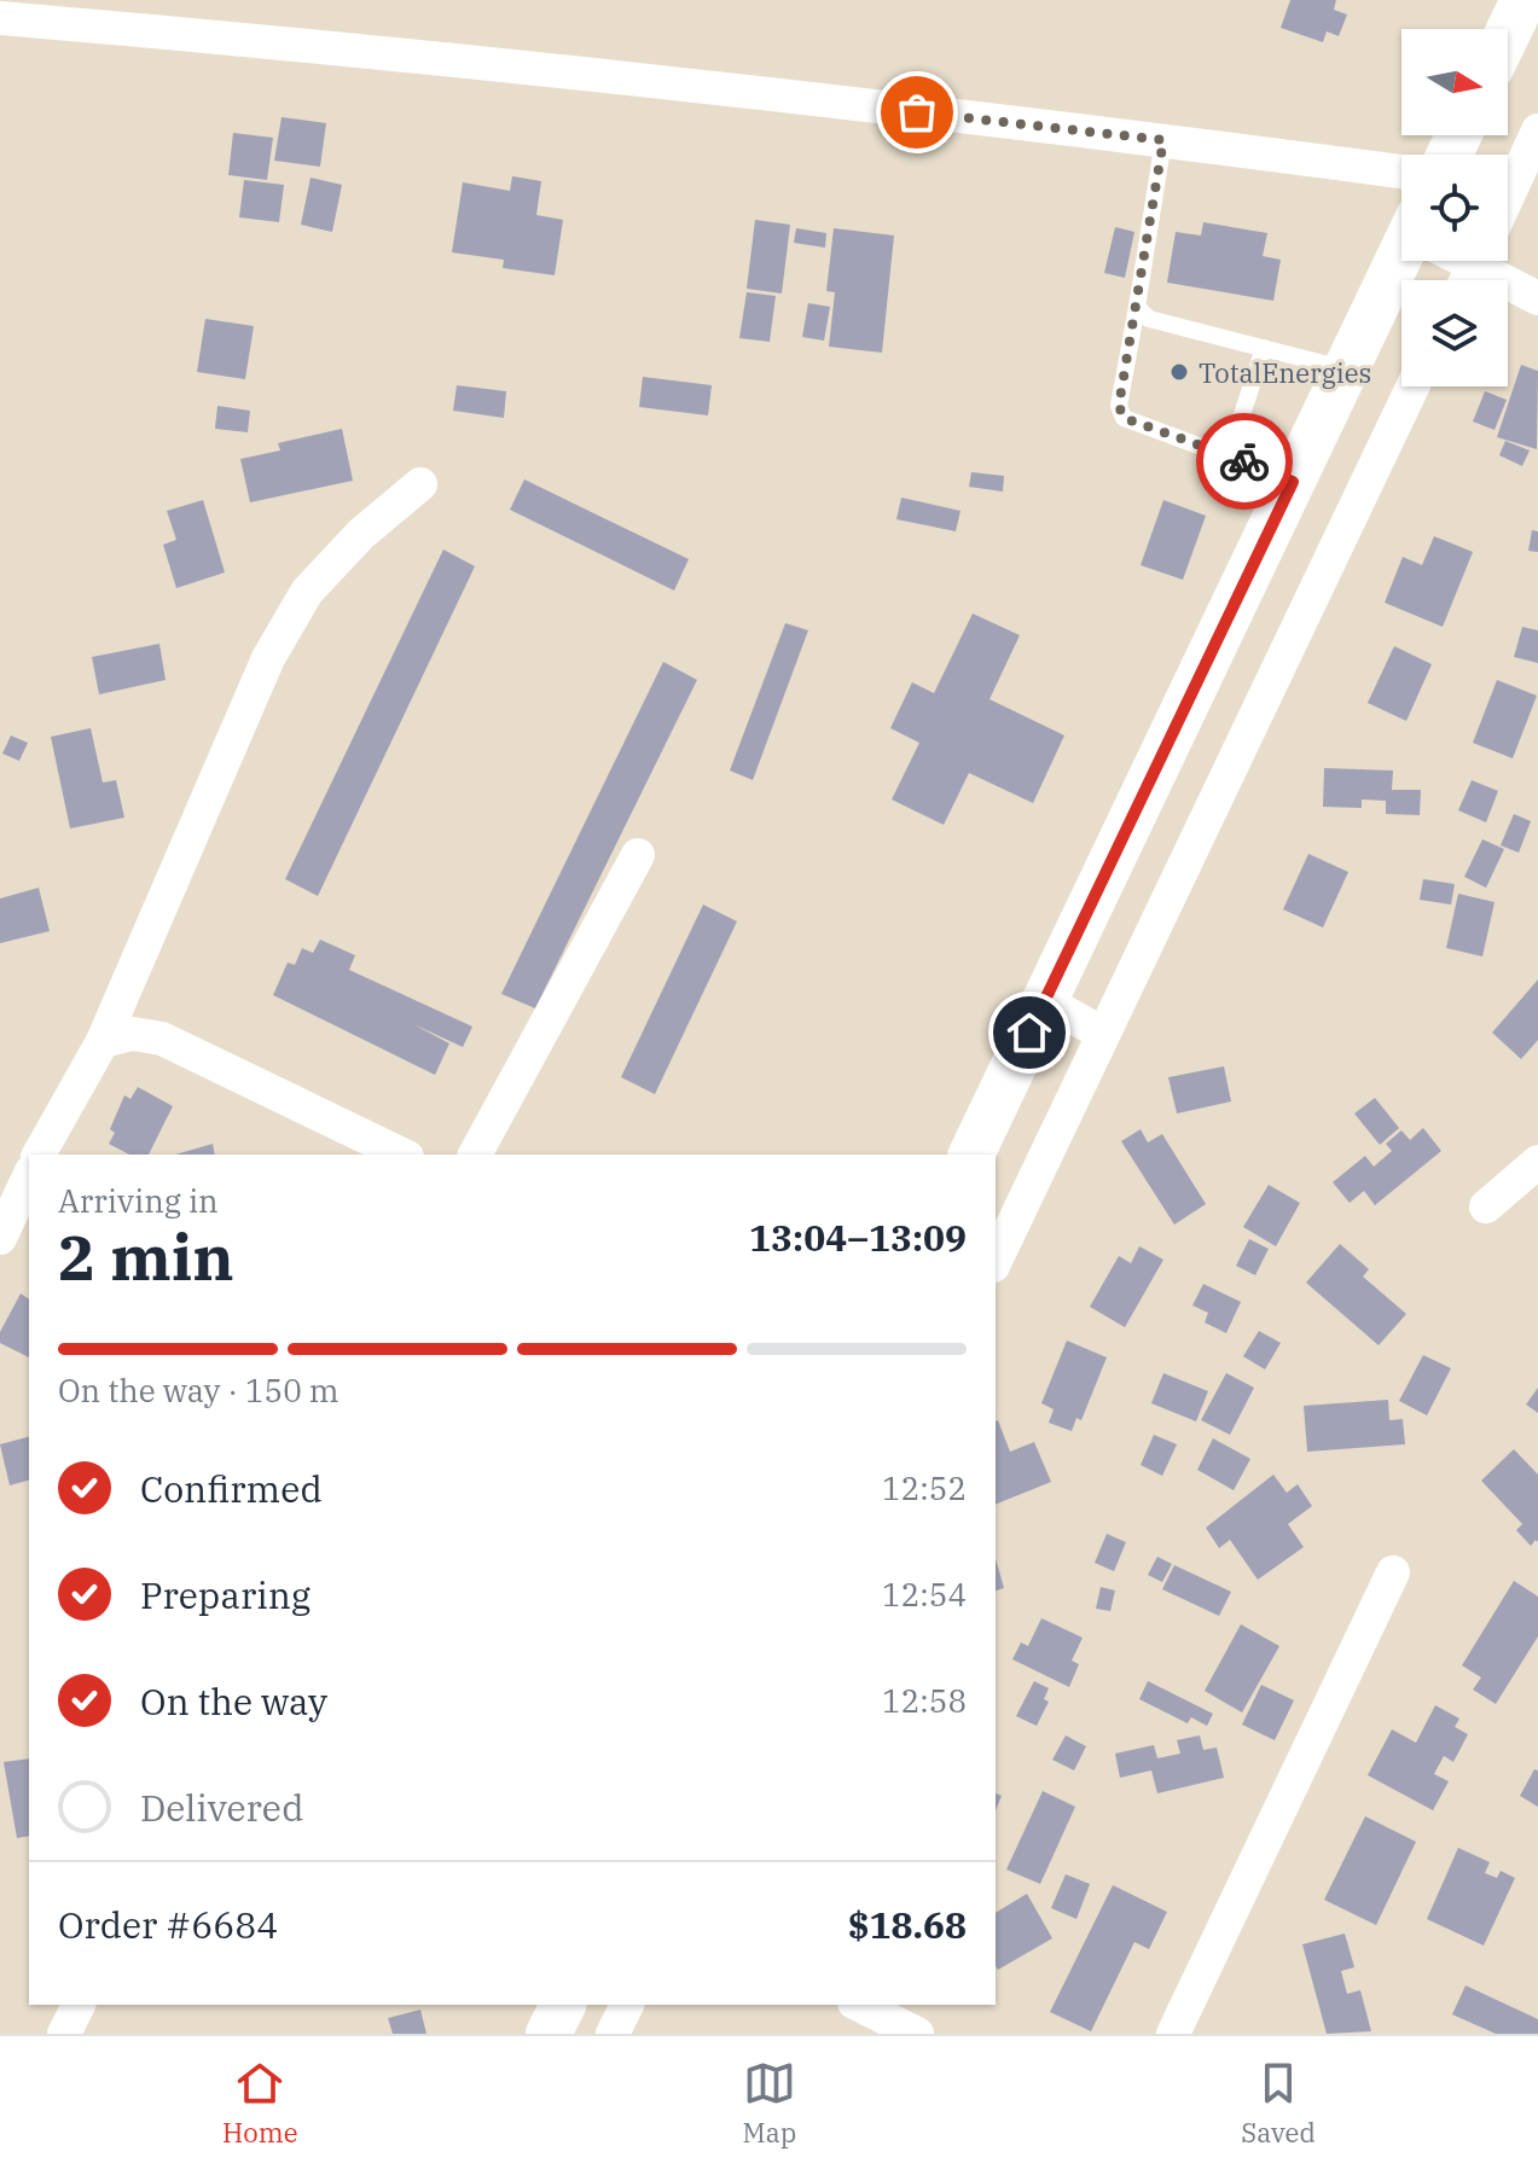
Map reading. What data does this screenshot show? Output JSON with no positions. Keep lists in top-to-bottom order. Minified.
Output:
{"places":["TotalEnergies"],"north":"right","page":{"heading":["2 min","Arriving in","13:04–13:09"],"panel":["Order #6684","$18.68"],"bar":"On the way · 150 m","list":[["Confirmed","12:52"],["Preparing","12:54"],["On the way","12:58"],"Delivered"],"tabs":["Home","Map","Saved"]}}
